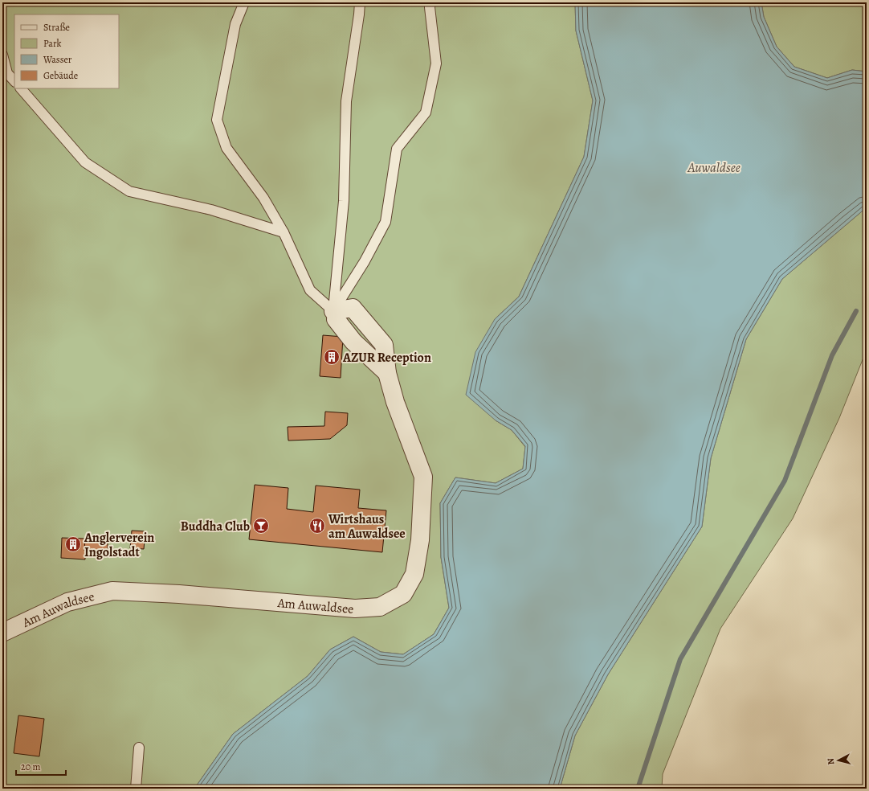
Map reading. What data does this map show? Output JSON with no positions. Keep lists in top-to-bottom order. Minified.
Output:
{"streets":{"street":["Am Auwaldsee"]},"water":["Auwaldsee"],"places":{"building":["AZUR Reception","Anglerverein Ingolstadt"],"bar":["Buddha Club"],"restaurant":["Wirtshaus am Auwaldsee"]},"legend":["Straße","Park","Wasser","Gebäude"],"scale_bar":"20 m","north":"left"}
